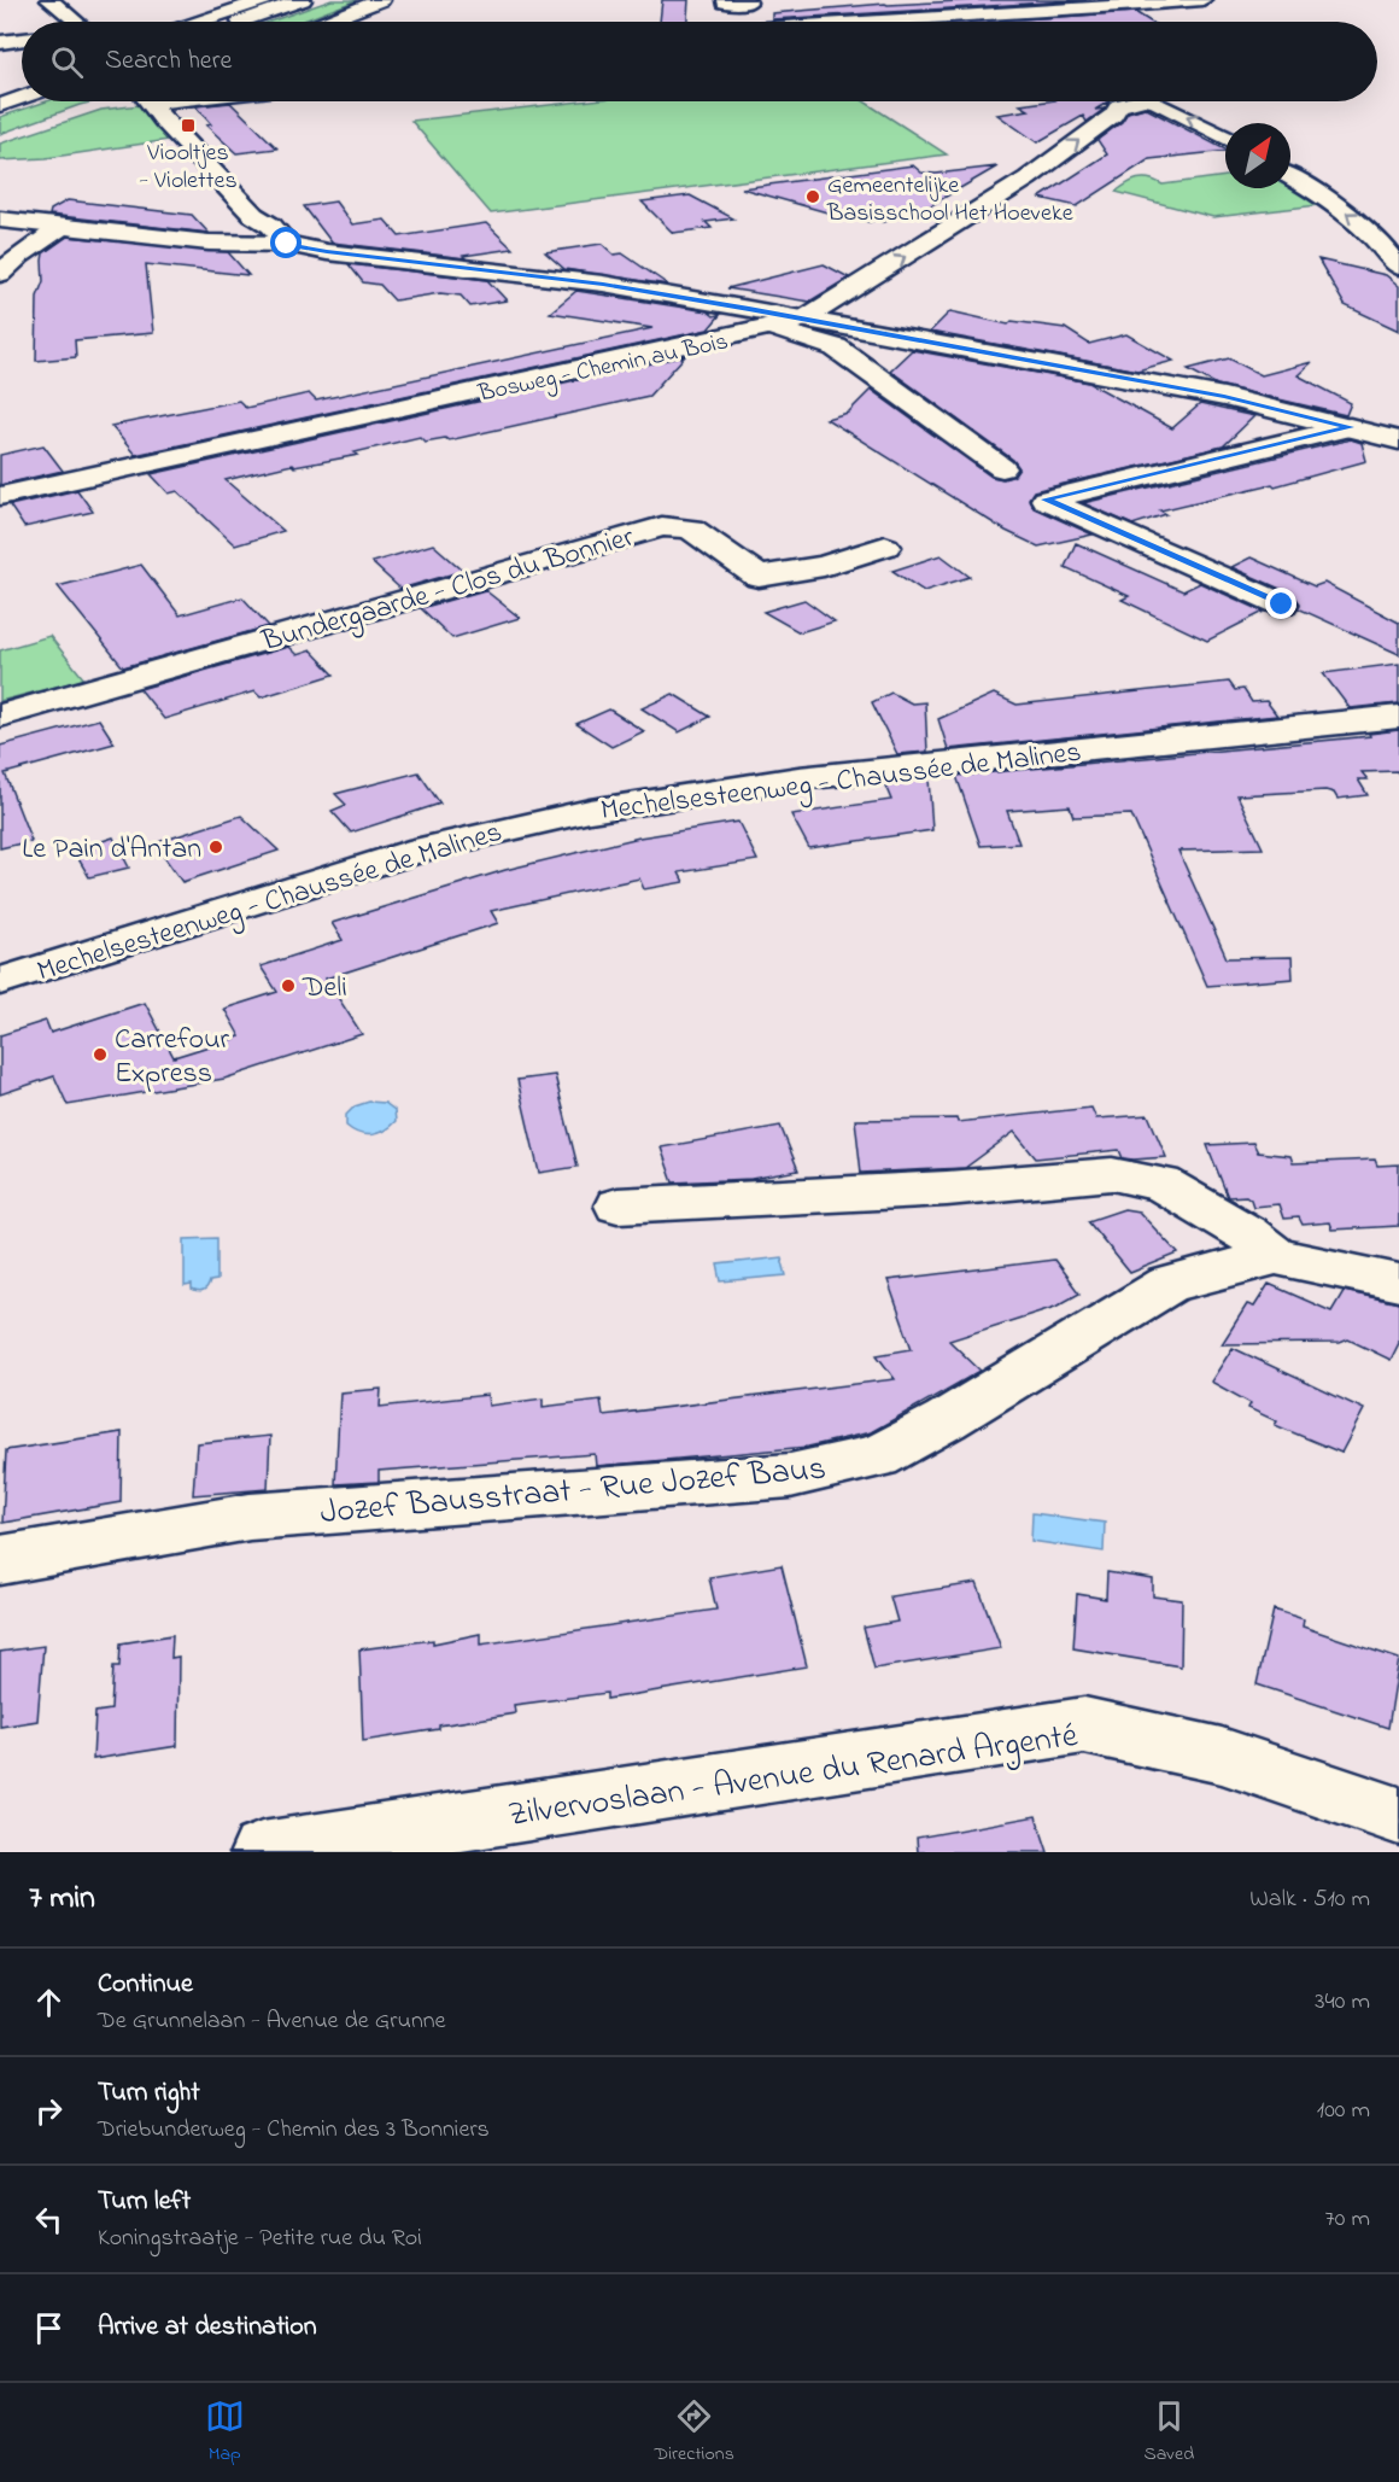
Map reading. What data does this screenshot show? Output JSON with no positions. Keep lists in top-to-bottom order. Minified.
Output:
{"streets":{"main road":["Bosweg - Chemin au Bois","Bundergaarde - Clos du Bonnier","Mechelsesteenweg - Chaussée de Malines","Jozef Bausstraat - Rue Jozef Baus","Zilvervoslaan - Avenue du Renard Argenté"]},"places":{"transit":["Viooltjes - Violettes"],"other":["Gemeentelijke Basisschool Het Hoeveke","Le Pain d'Antan","Deli","Carrefour Express"]},"north":"top right","page":{"search":"Search here","heading":["7 min","Walk · 510 m"],"list":[["Continue","De Grunnelaan - Avenue de Grunne","340 m"],["Turn right","Driebunderweg - Chemin des 3 Bonniers","100 m"],["Turn left","Koningstraatje - Petite rue du Roi","70 m"],"Arrive at destination"],"nav":["Map","Directions","Saved"]}}
